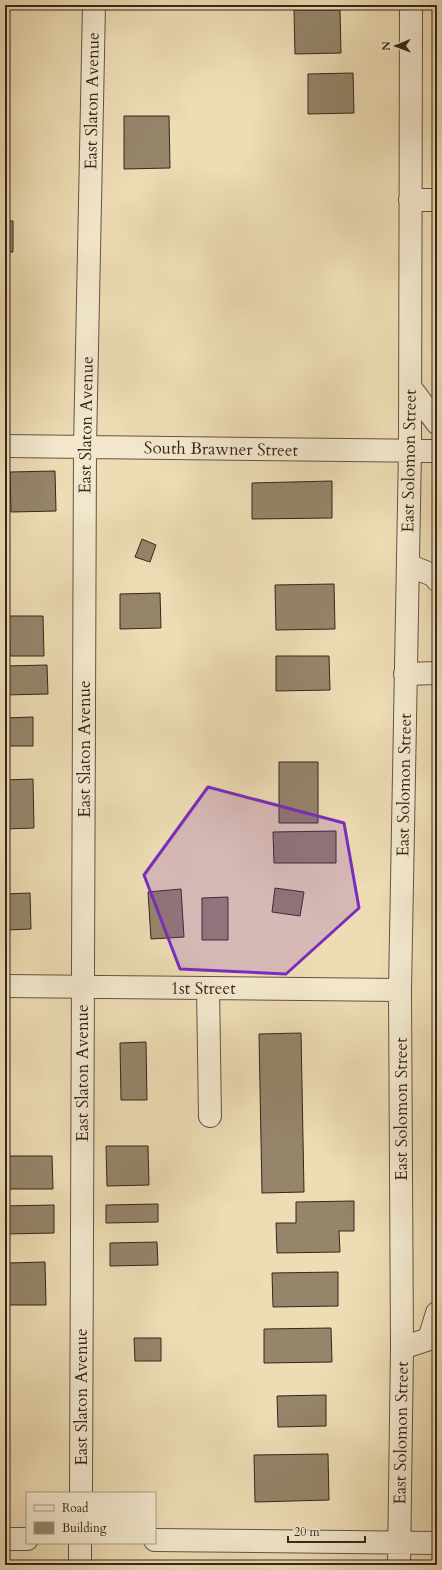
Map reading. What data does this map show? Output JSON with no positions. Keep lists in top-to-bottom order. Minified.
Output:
{"streets":{"street":["East Slaton Avenue","South Brawner Street","East Solomon Street","1st Street"]},"crossings":[["East Slaton Avenue","South Brawner Street"],["East Slaton Avenue","1st Street"],["South Brawner Street","East Solomon Street"],["East Solomon Street","1st Street"]],"legend":["Road","Building"],"scale_bar":"20 m","north":"left"}
